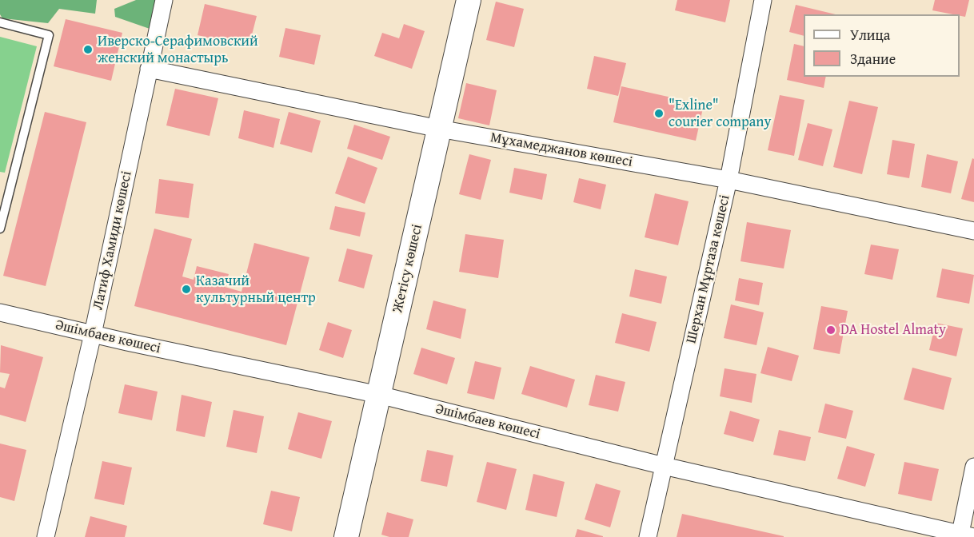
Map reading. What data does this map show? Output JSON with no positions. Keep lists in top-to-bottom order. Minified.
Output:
{"streets":{"main road":["Жетісу көшесі"],"street":["Мұхамеджанов көшесі","Латиф Хамиди көшесі","Шерхан Мұртаза көшесі","Әшімбаев көшесі"]},"crossings":[["Мұхамеджанов көшесі","Латиф Хамиди көшесі"],["Мұхамеджанов көшесі","Жетісу көшесі"],["Мұхамеджанов көшесі","Шерхан Мұртаза көшесі"],["Латиф Хамиди көшесі","Әшімбаев көшесі"],["Жетісу көшесі","Әшімбаев көшесі"],["Шерхан Мұртаза көшесі","Әшімбаев көшесі"]],"places":["Иверско-Серафимовский женский монастырь","\"Exline\" courier company","Казачий культурный центр","DA Hostel Almaty"],"legend":["Улица","Здание"]}
